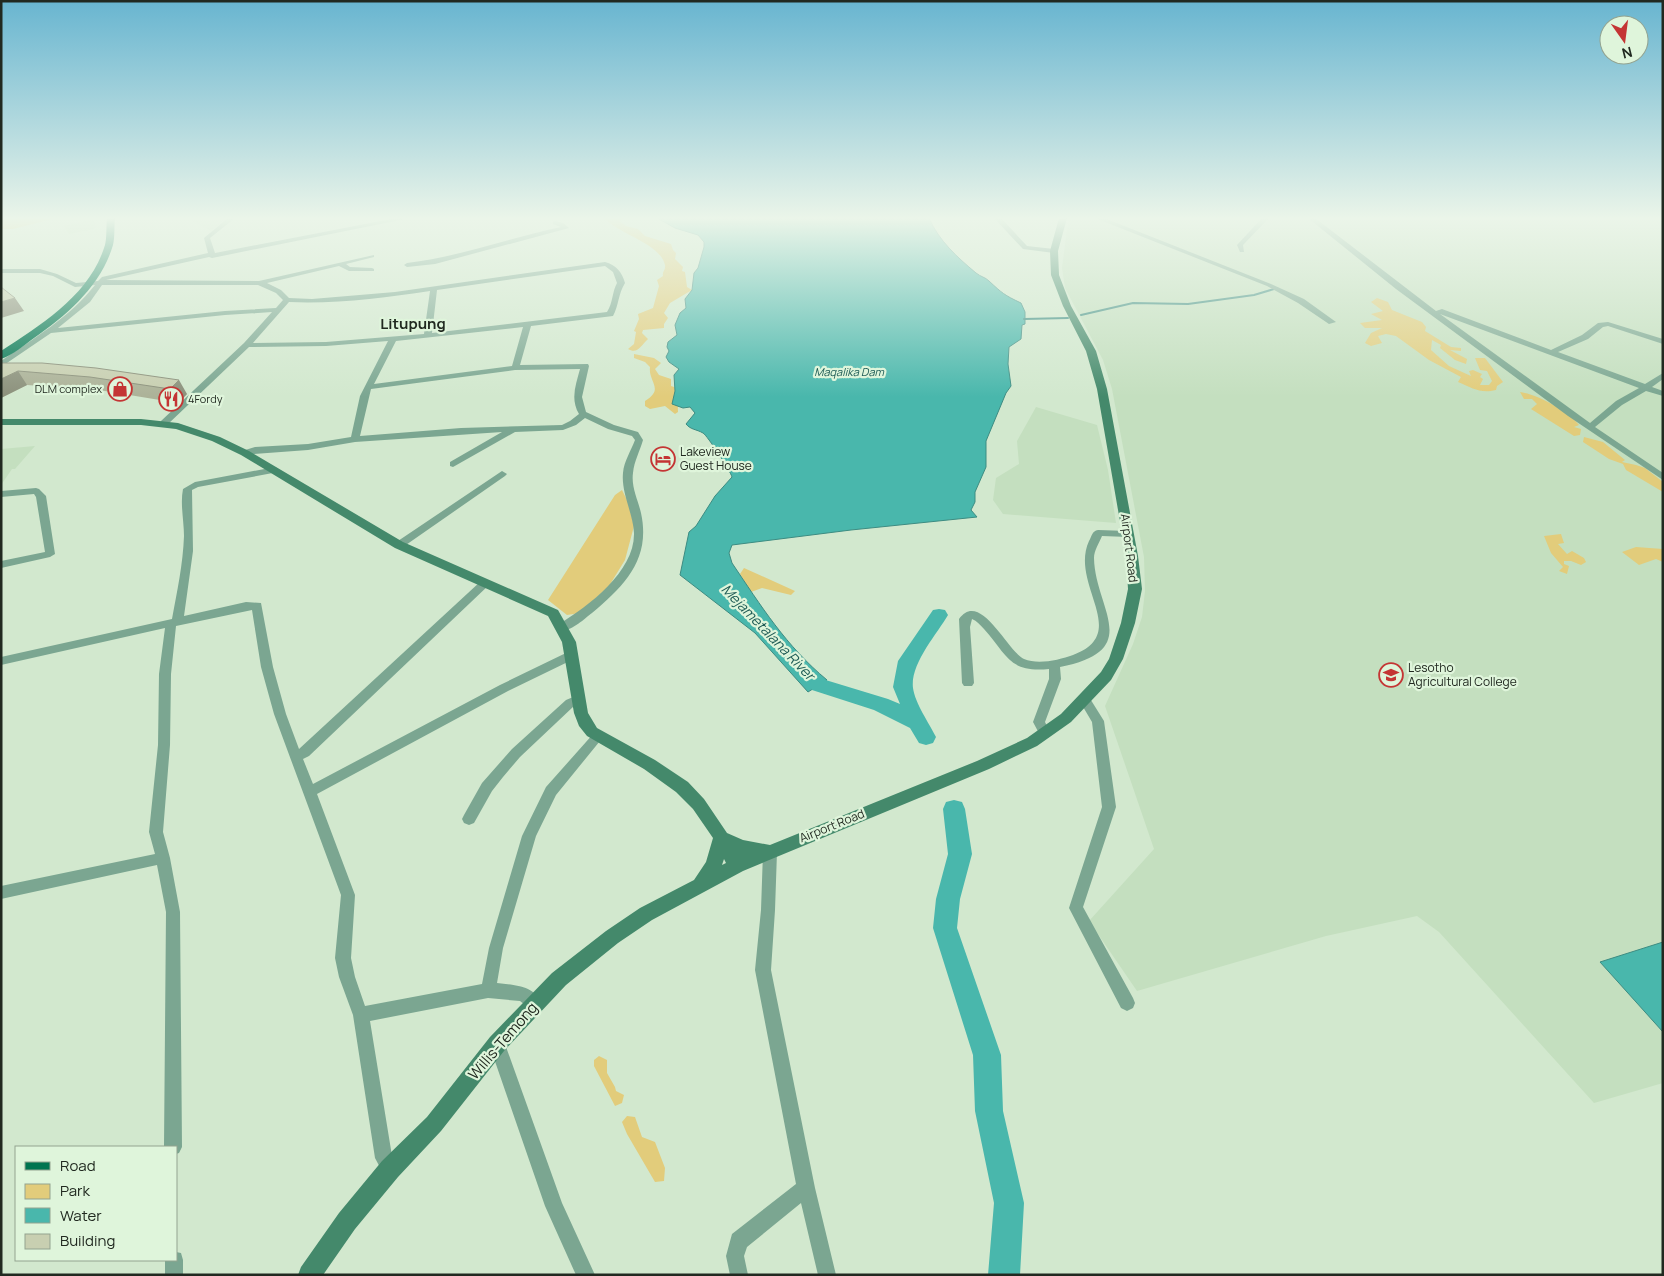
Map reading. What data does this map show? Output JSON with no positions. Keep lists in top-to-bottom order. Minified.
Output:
{"streets":{"main road":["Airport Road","Willis-Temong"]},"crossings":[["Airport Road","Willis-Temong"]],"districts":["Litupung"],"water":["Maqalika Dam","Mejametalana River"],"places":{"shop":["DLM complex"],"restaurant":["4Fordy"],"hotel":["Lakeview Guest House"],"school or university":["Lesotho Agricultural College"]},"legend":["Road","Park","Water","Building"],"north":"bottom"}
